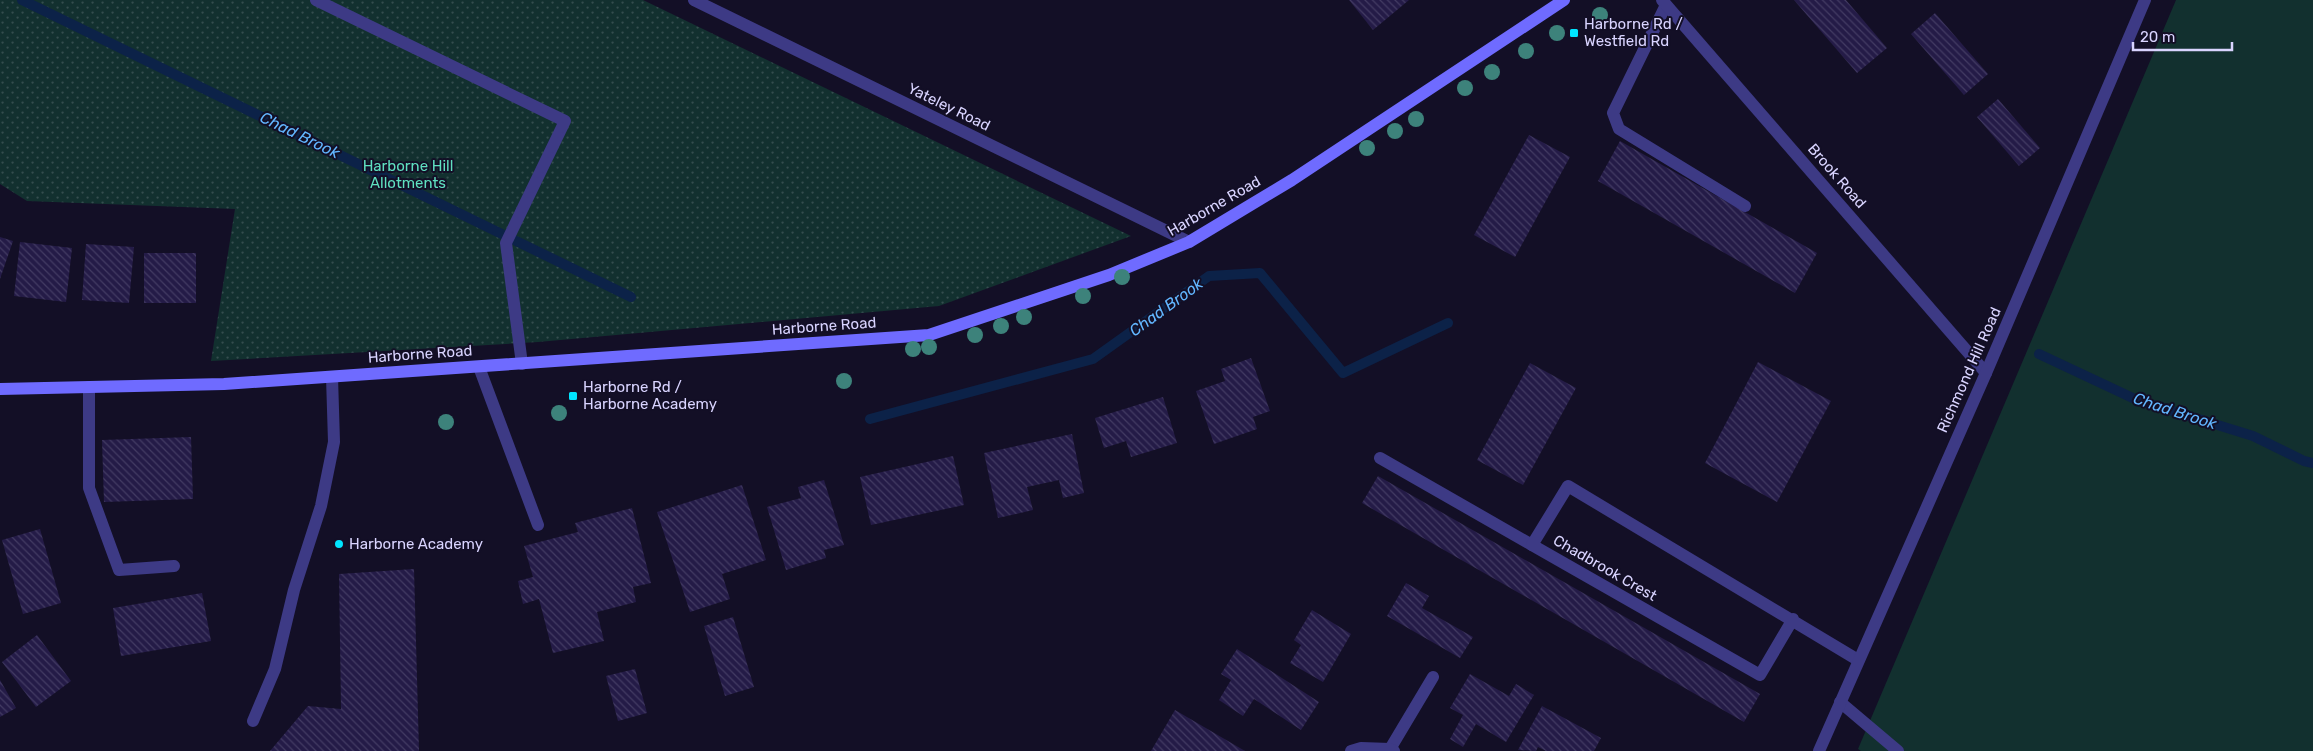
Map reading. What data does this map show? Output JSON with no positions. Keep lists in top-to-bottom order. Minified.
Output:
{"streets":{"main road":["Harborne Road"],"street":["Yateley Road","Brook Road","Richmond Hill Road","Chadbrook Crest"]},"crossings":[["Yateley Road","Harborne Road"],["Brook Road","Richmond Hill Road"],["Richmond Hill Road","Chadbrook Crest"]],"water":["Chad Brook"],"parks":["Harborne Hill Allotments"],"places":{"transit":["Harborne Rd / Westfield Rd","Harborne Rd / Harborne Academy"],"other":["Harborne Academy"]},"scale_bar":"20 m"}
